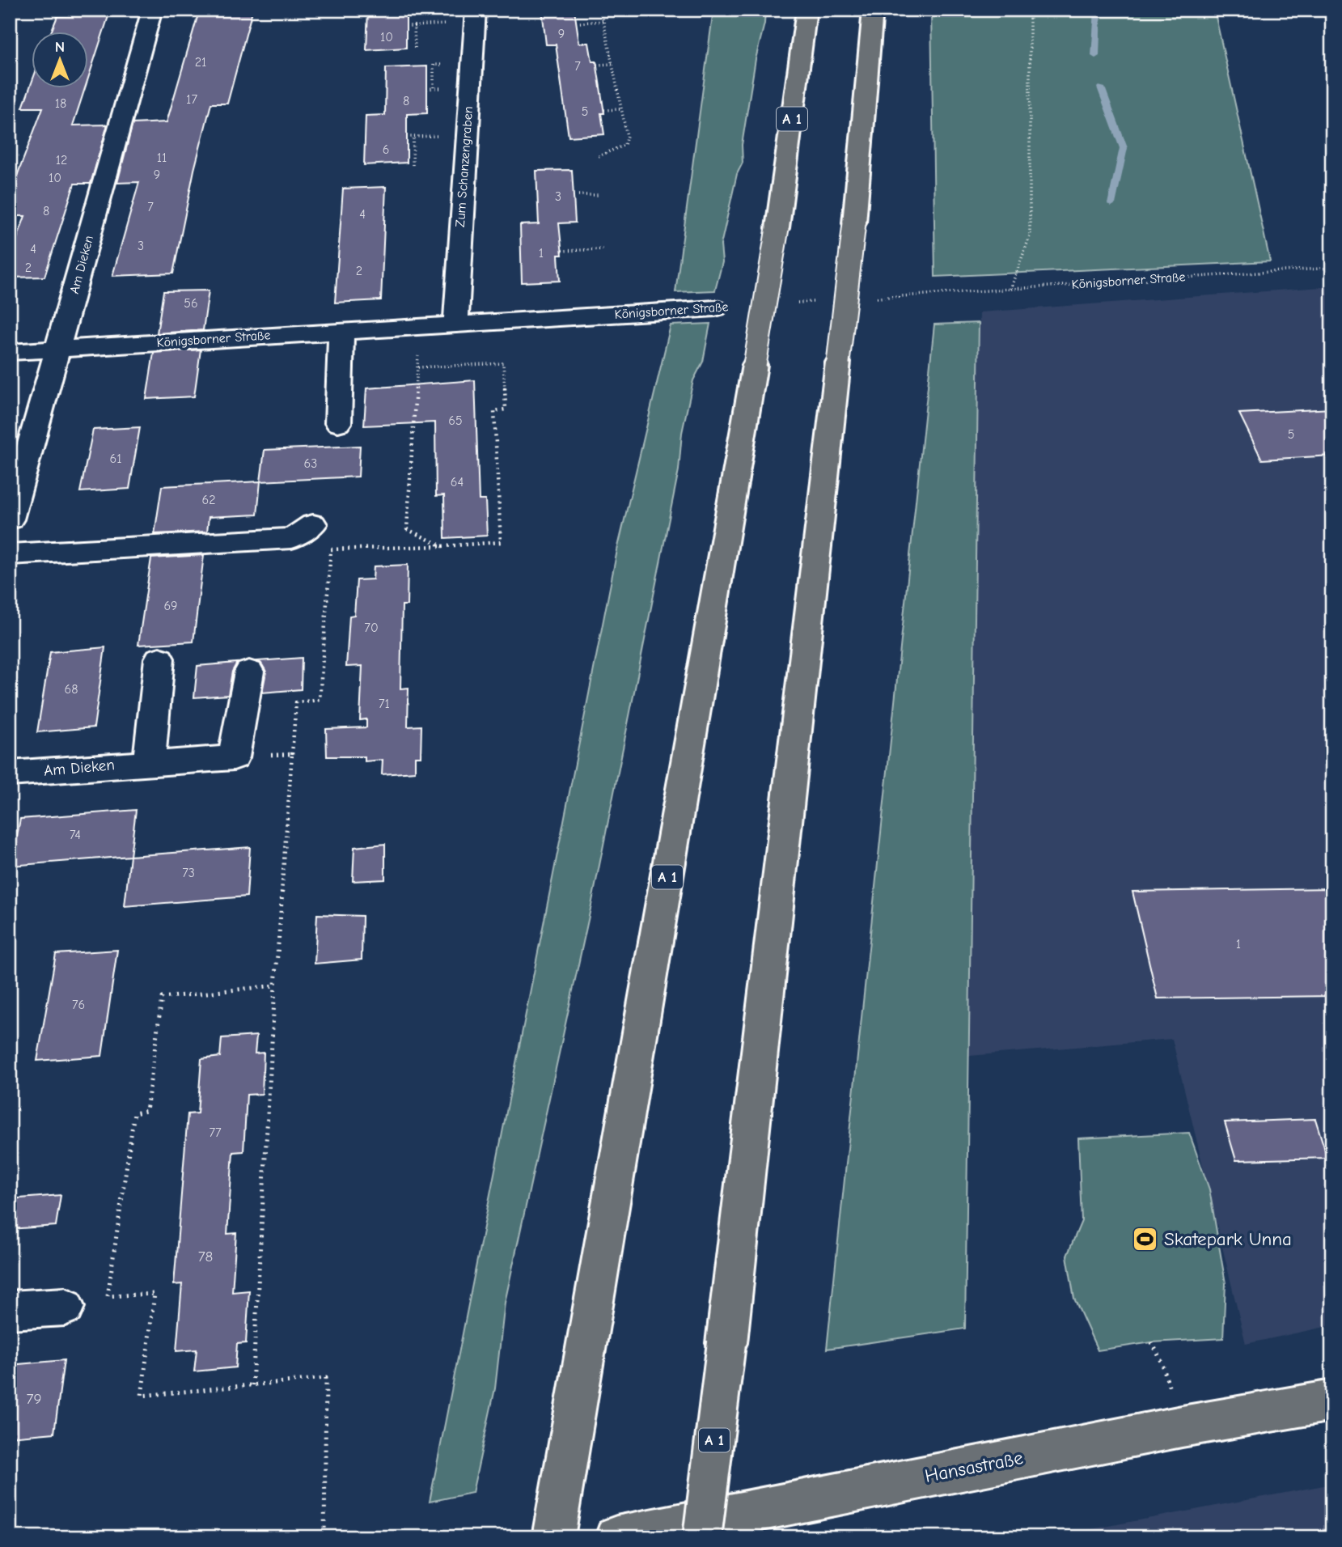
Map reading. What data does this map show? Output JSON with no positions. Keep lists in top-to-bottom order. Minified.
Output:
{"streets":{"main road":["A 1","Hansastraße"],"street":["Zum Schanzengraben","Am Dieken","Königsborner Straße"]},"crossings":[["Zum Schanzengraben","Königsborner Straße"],["Am Dieken","Königsborner Straße"]],"places":{"sports":["Skatepark Unna"]},"house_numbers":["9","10","21","7","17","8","18","5","6","11","12","9","10","3","7","8","4","3","4","1","2","2","56","65","5","61","63","64","62","69","70","68","71","74","73","1","76","77","78","79"],"north":"top"}
